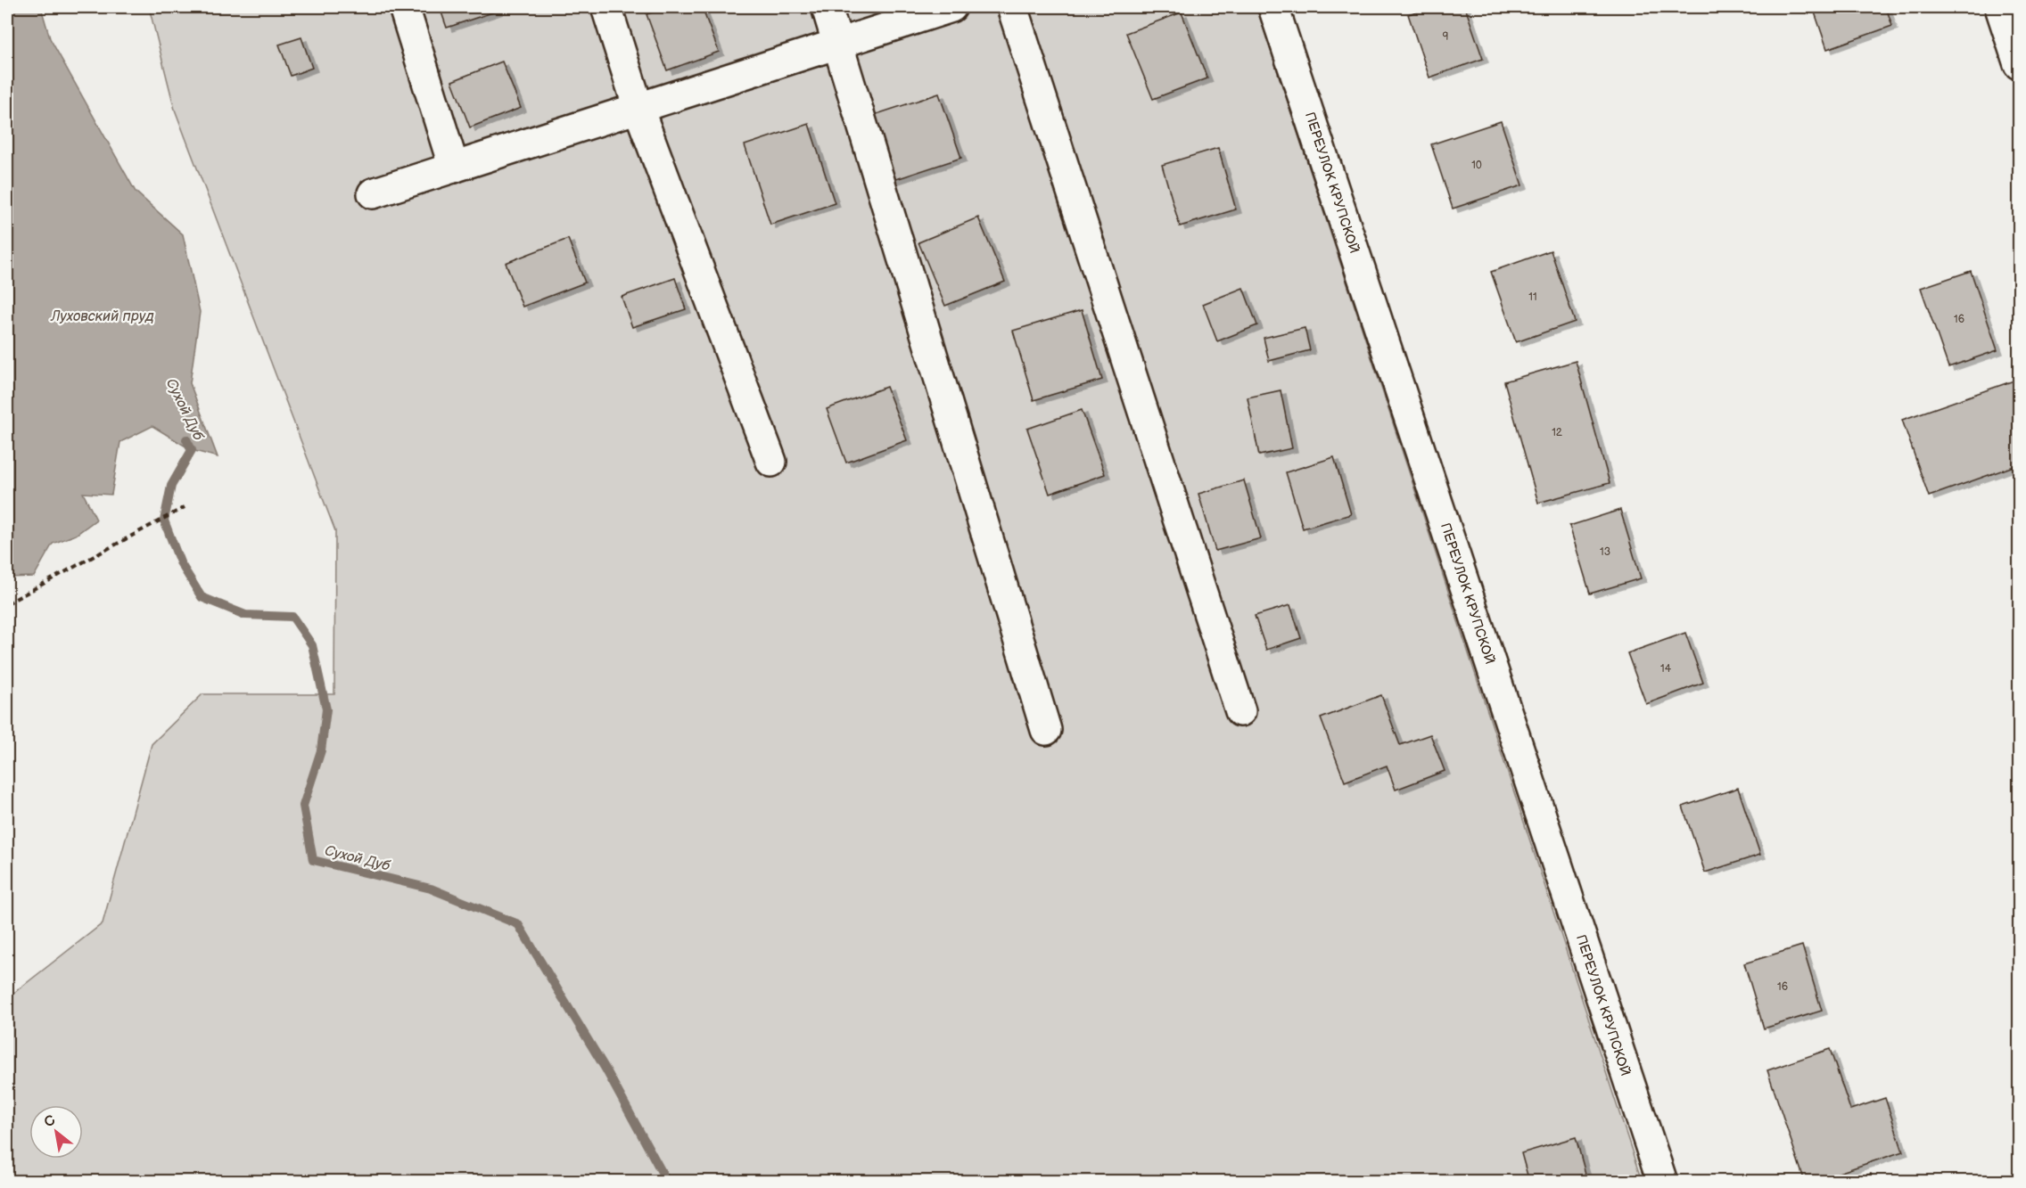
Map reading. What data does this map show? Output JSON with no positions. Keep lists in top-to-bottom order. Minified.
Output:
{"streets":{"street":["ПЕРЕУЛОК КРУПСКОЙ"]},"water":["Луховский пруд","Сухой Дуб"],"house_numbers":["9","10","11","16","12","13","14","16"],"north":"top left"}
